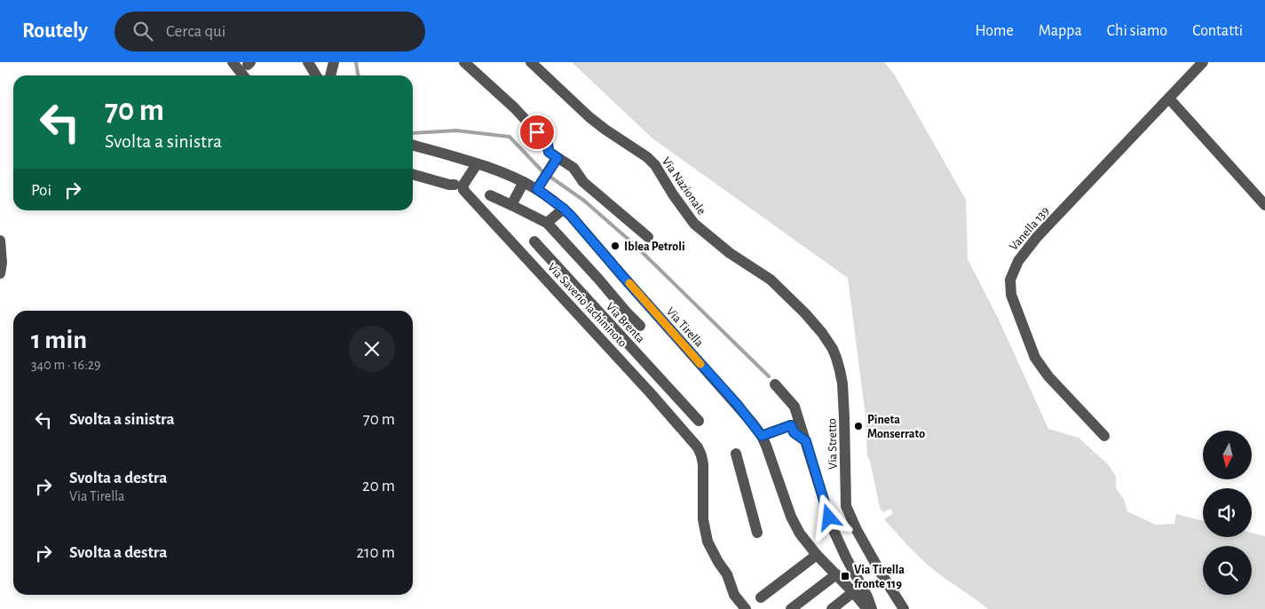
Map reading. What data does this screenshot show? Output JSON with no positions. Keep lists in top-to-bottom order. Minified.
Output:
{"streets":{"street":["Via Nazionale","Vanella 139","Via Saverio Iachininoto","Via Brenta","Via Tirella","Via Stretto"]},"crossings":[["Via Nazionale","Via Stretto"],["Via Saverio Iachininoto","Via Tirella"]],"places":{"other":["Iblea Petroli","Pineta Monserrato"],"transit":["Via Tirella fronte 119"]},"north":"bottom","page":{"header":"Routely","search":"Cerca qui","nav":["Home","Mappa","Chi siamo","Contatti"],"turn":["70 m","Svolta a sinistra"],"then":"Poi","heading":["1 min","340 m · 16:29"],"list":[{"name":"Svolta a sinistra","value":"70 m"},{"name":"Svolta a destra","note":"Via Tirella","value":"20 m"},{"name":"Svolta a destra","value":"210 m"}]}}
